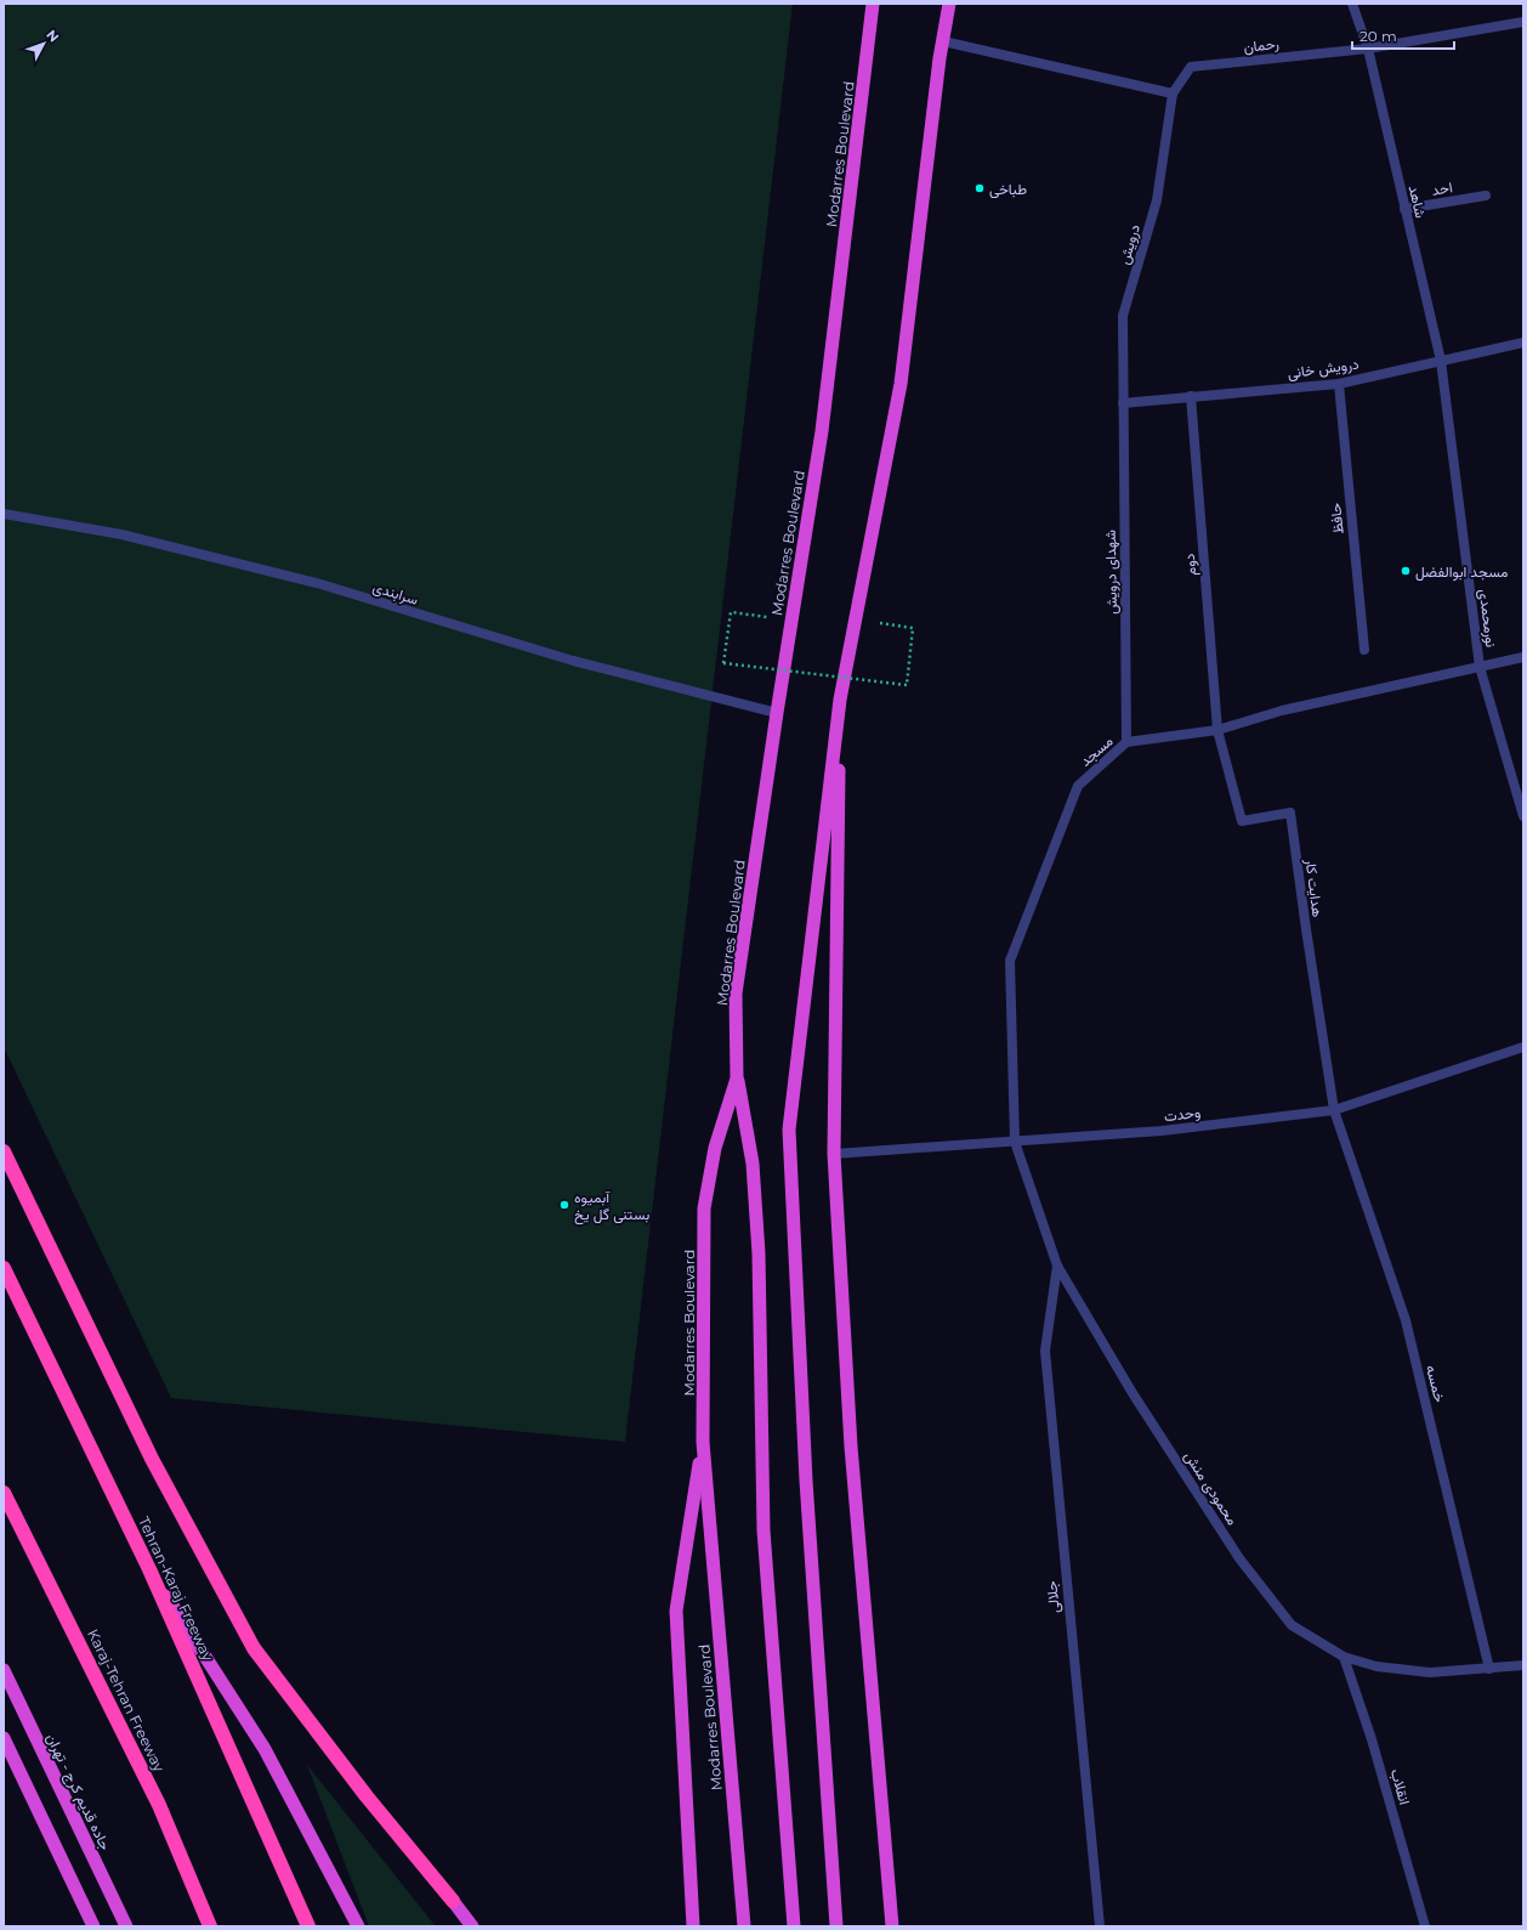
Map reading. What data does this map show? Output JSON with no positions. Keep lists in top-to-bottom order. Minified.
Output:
{"streets":{"highway":["Modarres Boulevard","Tehran-Karaj Freeway","Karaj-Tehran Freeway","جاده قدیم کرج - تهران"],"street":["رحمان","احد","شاهد","درویش","درویش خانی","حافظ","دوم","شهدای درویش","سرابندی","نورمحمدی","مسجد","هدایت کار","وحدت","خمسه","محمودی منش","جلالی","انقلاب"]},"crossings":[["رحمان","شاهد"],["رحمان","درویش"],["Modarres Boulevard","سرابندی"],["احد","شاهد"],["شاهد","درویش خانی"],["شاهد","نورمحمدی"],["درویش","درویش خانی"],["درویش","شهدای درویش"],["درویش خانی","حافظ"],["درویش خانی","دوم"],["درویش خانی","شهدای درویش"],["درویش خانی","نورمحمدی"],["دوم","مسجد"],["دوم","هدایت کار"],["شهدای درویش","مسجد"],["نورمحمدی","مسجد"],["مسجد","هدایت کار"],["مسجد","وحدت"],["مسجد","محمودی منش"],["هدایت کار","وحدت"],["هدایت کار","خمسه"],["وحدت","خمسه"],["وحدت","محمودی منش"],["خمسه","محمودی منش"],["محمودی منش","جلالی"],["محمودی منش","انقلاب"]],"places":["طباخی","مسجد ابوالفضل","آبمیوه بستنی گل یخ"],"scale_bar":"20 m","north":"top right"}
